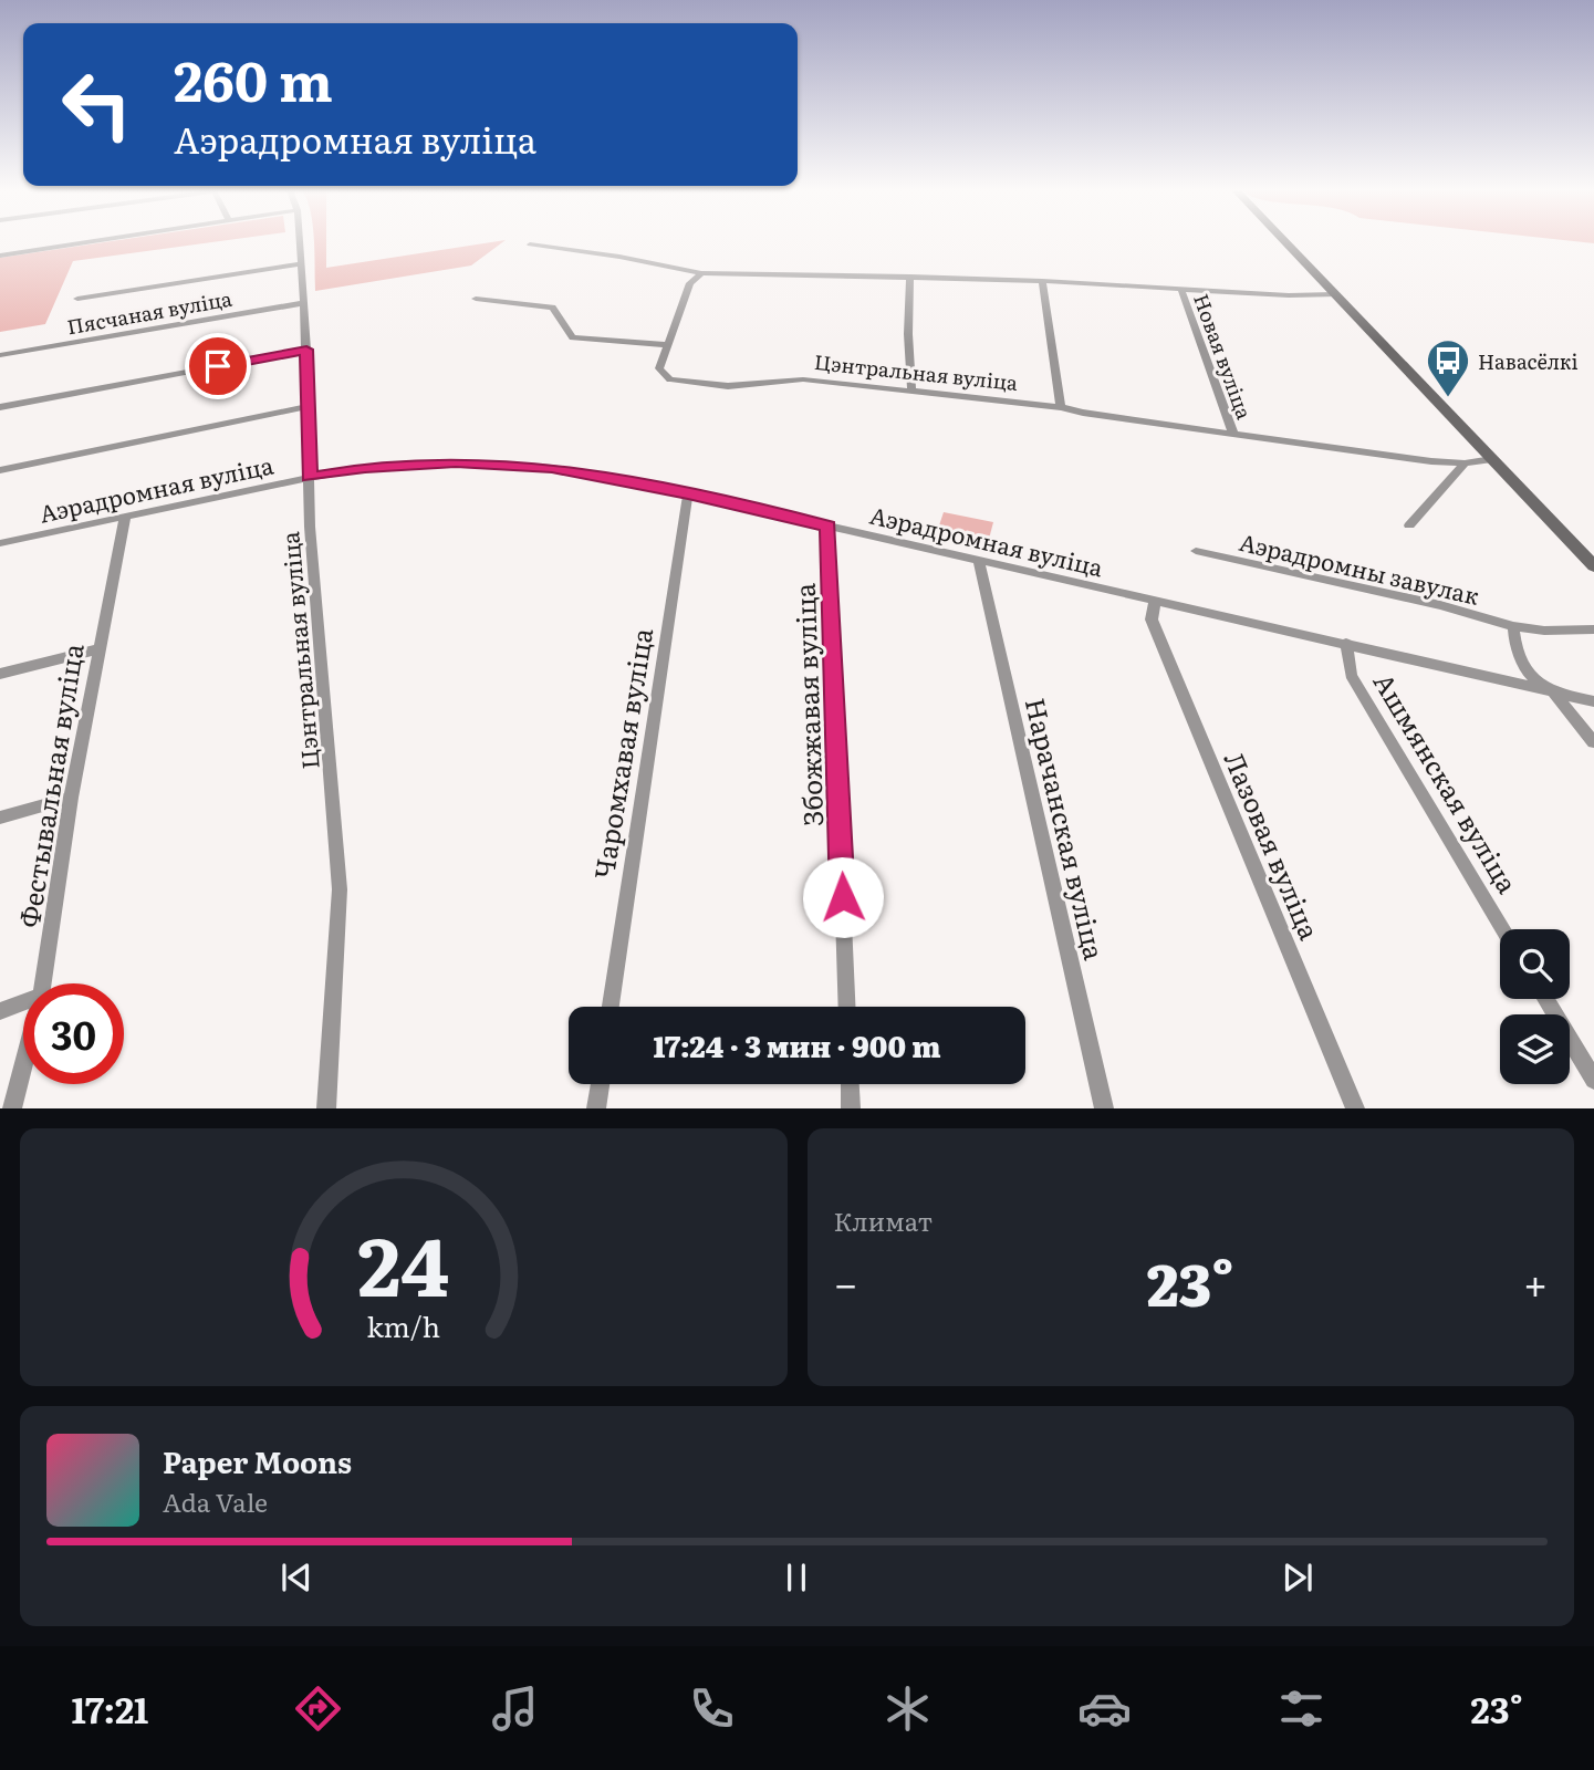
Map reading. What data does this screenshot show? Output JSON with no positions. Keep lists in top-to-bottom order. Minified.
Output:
{"streets":{"street":["Пясчаная вуліца","Новая вуліца","Цэнтральная вуліца","Аэрадромная вуліца","Аэрадромны завулак","Збожжавая вуліца","Чаромхавая вуліца","Ашмянская вуліца","Фестывальная вуліца","Нарачанская вуліца","Лазовая вуліца"]},"crossings":[["Пясчаная вуліца","Цэнтральная вуліца"],["Новая вуліца","Цэнтральная вуліца"],["Цэнтральная вуліца","Аэрадромная вуліца"],["Аэрадромная вуліца","Збожжавая вуліца"],["Аэрадромная вуліца","Чаромхавая вуліца"],["Аэрадромная вуліца","Ашмянская вуліца"],["Аэрадромная вуліца","Фестывальная вуліца"],["Аэрадромная вуліца","Нарачанская вуліца"],["Аэрадромная вуліца","Лазовая вуліца"]],"places":{"bus stop":["Навасёлкі"]},"page":{"turn":["260 m","Аэрадромная вуліца"],"limit":"30","trip":"17:24 · 3 мин · 900 m","tile":"Климат","heat":["−","23°","+"],"song":["Paper Moons","Ada Vale"],"tabs":["17:21","23°"],"gauge":["24","km/h"]}}
